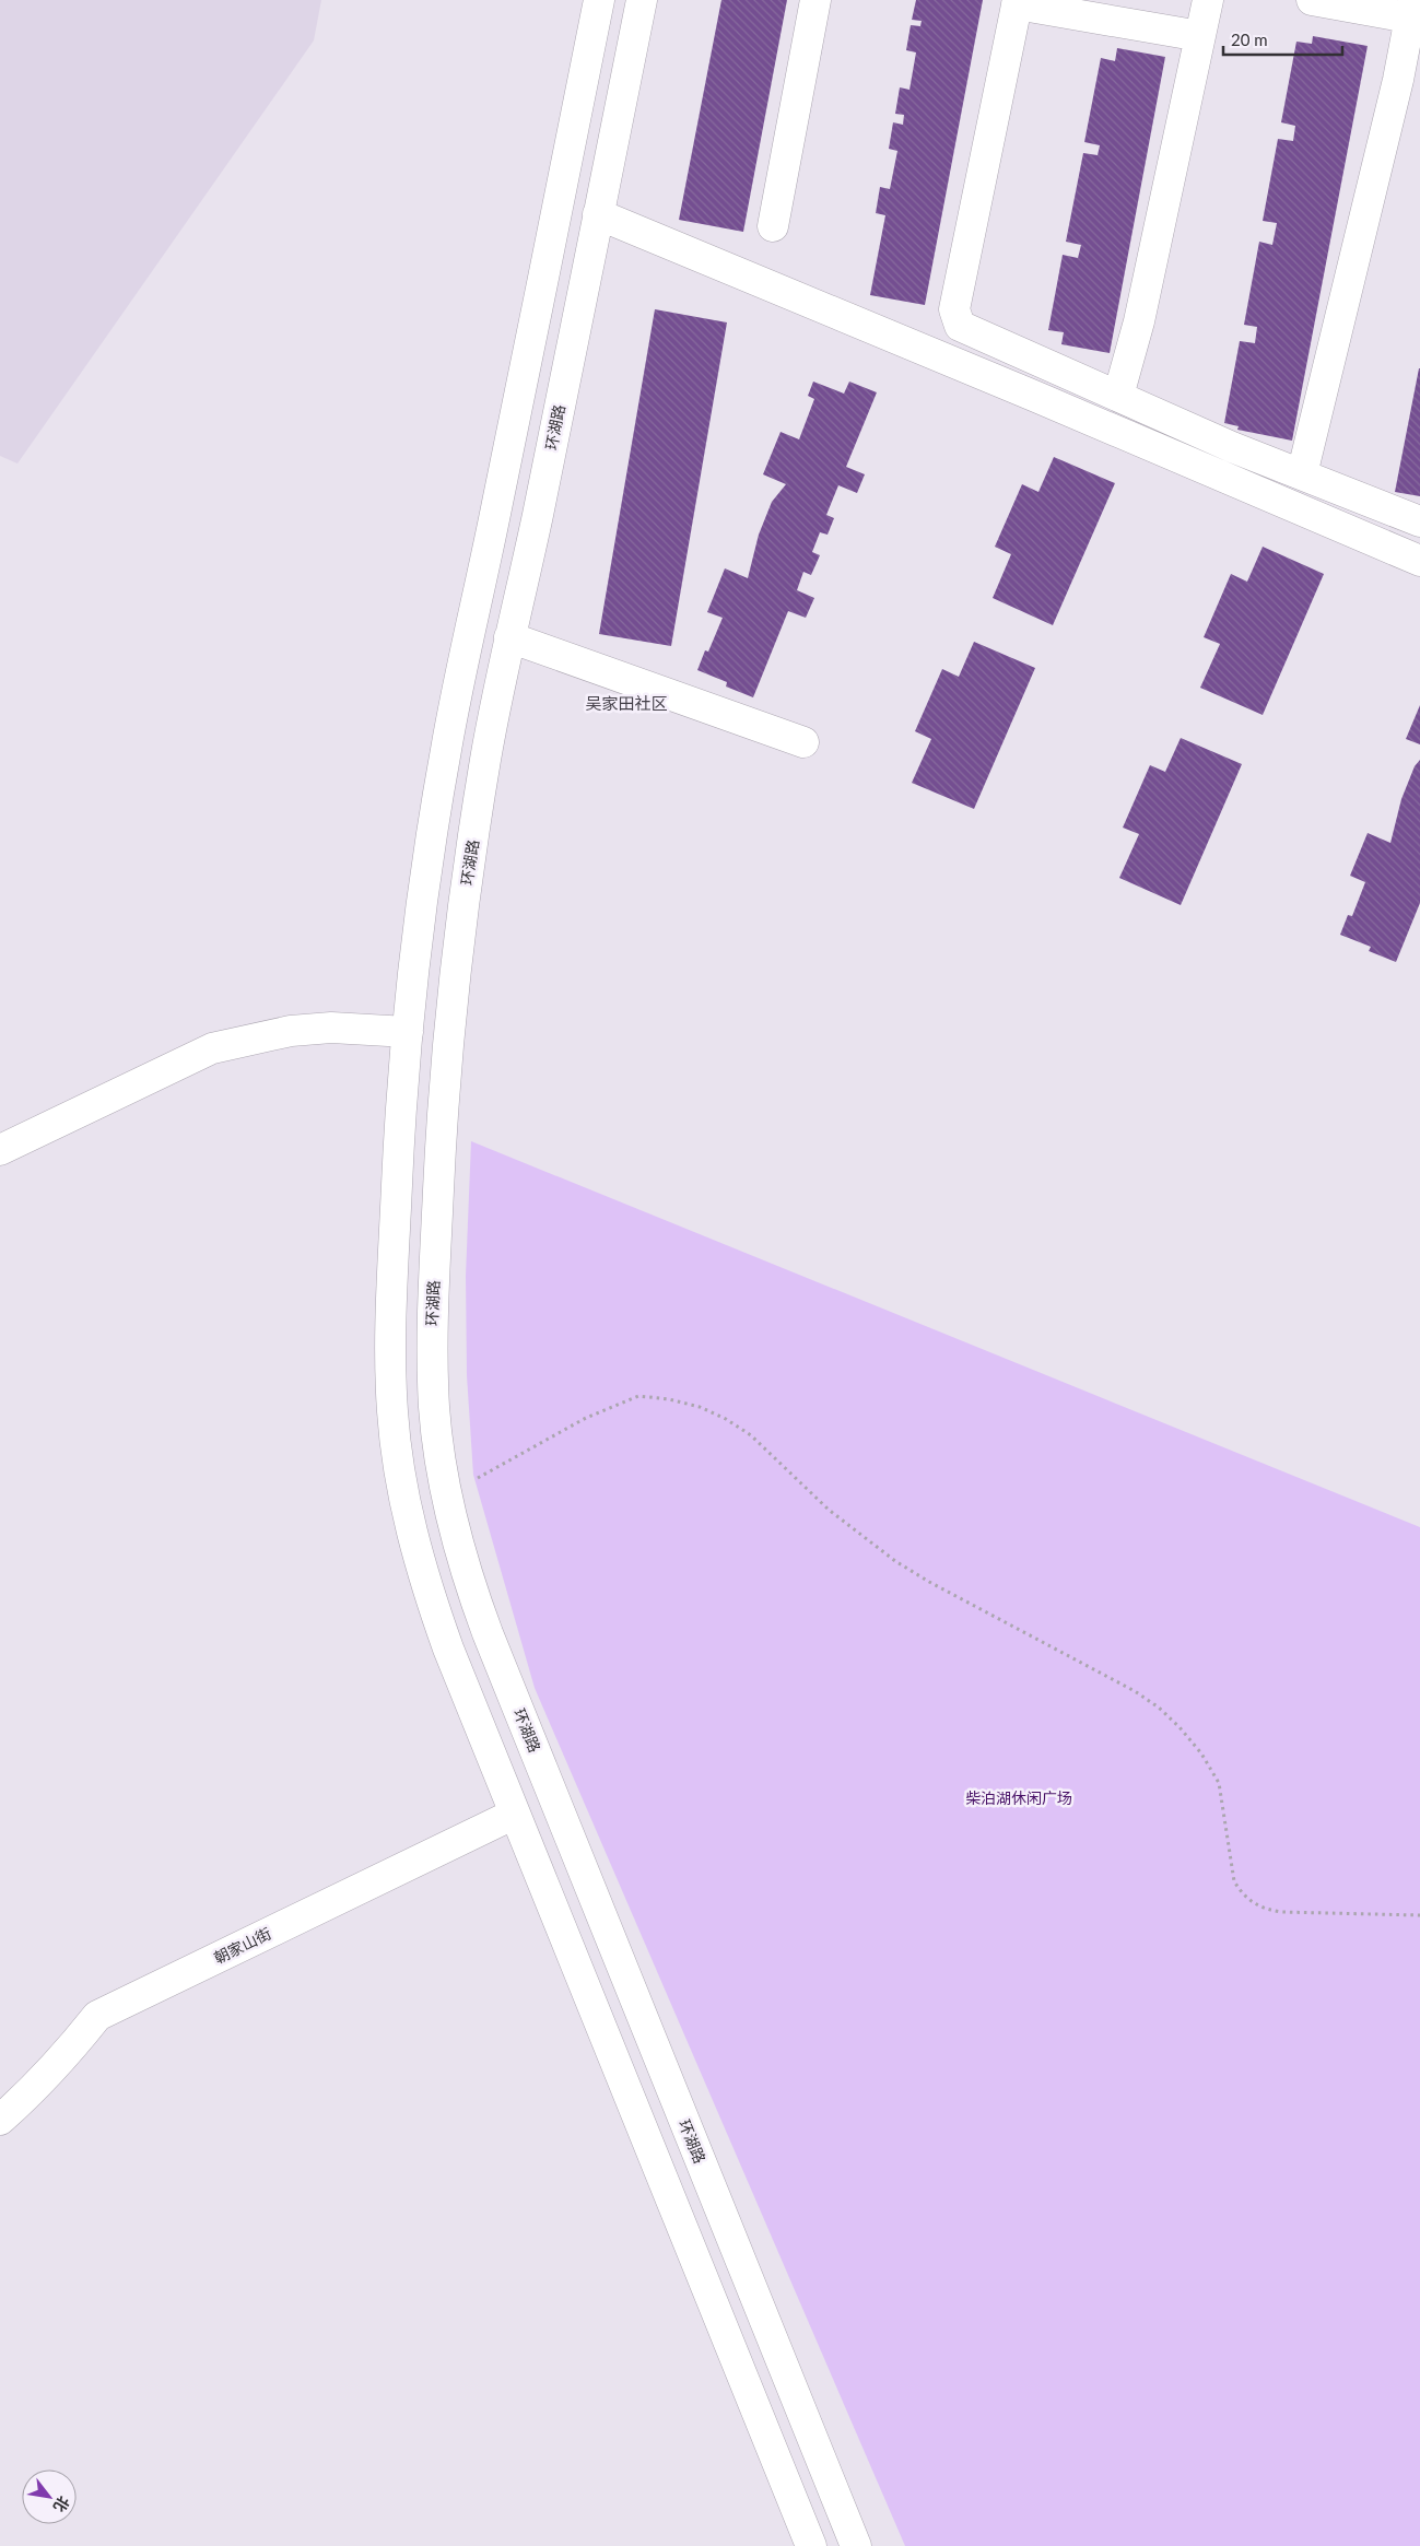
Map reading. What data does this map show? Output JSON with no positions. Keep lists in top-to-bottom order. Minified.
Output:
{"streets":{"street":["环湖路","朝家山街"]},"districts":["吴家田社区"],"parks":["柴泊湖休闲广场"],"scale_bar":"20 m","north":"bottom right"}
